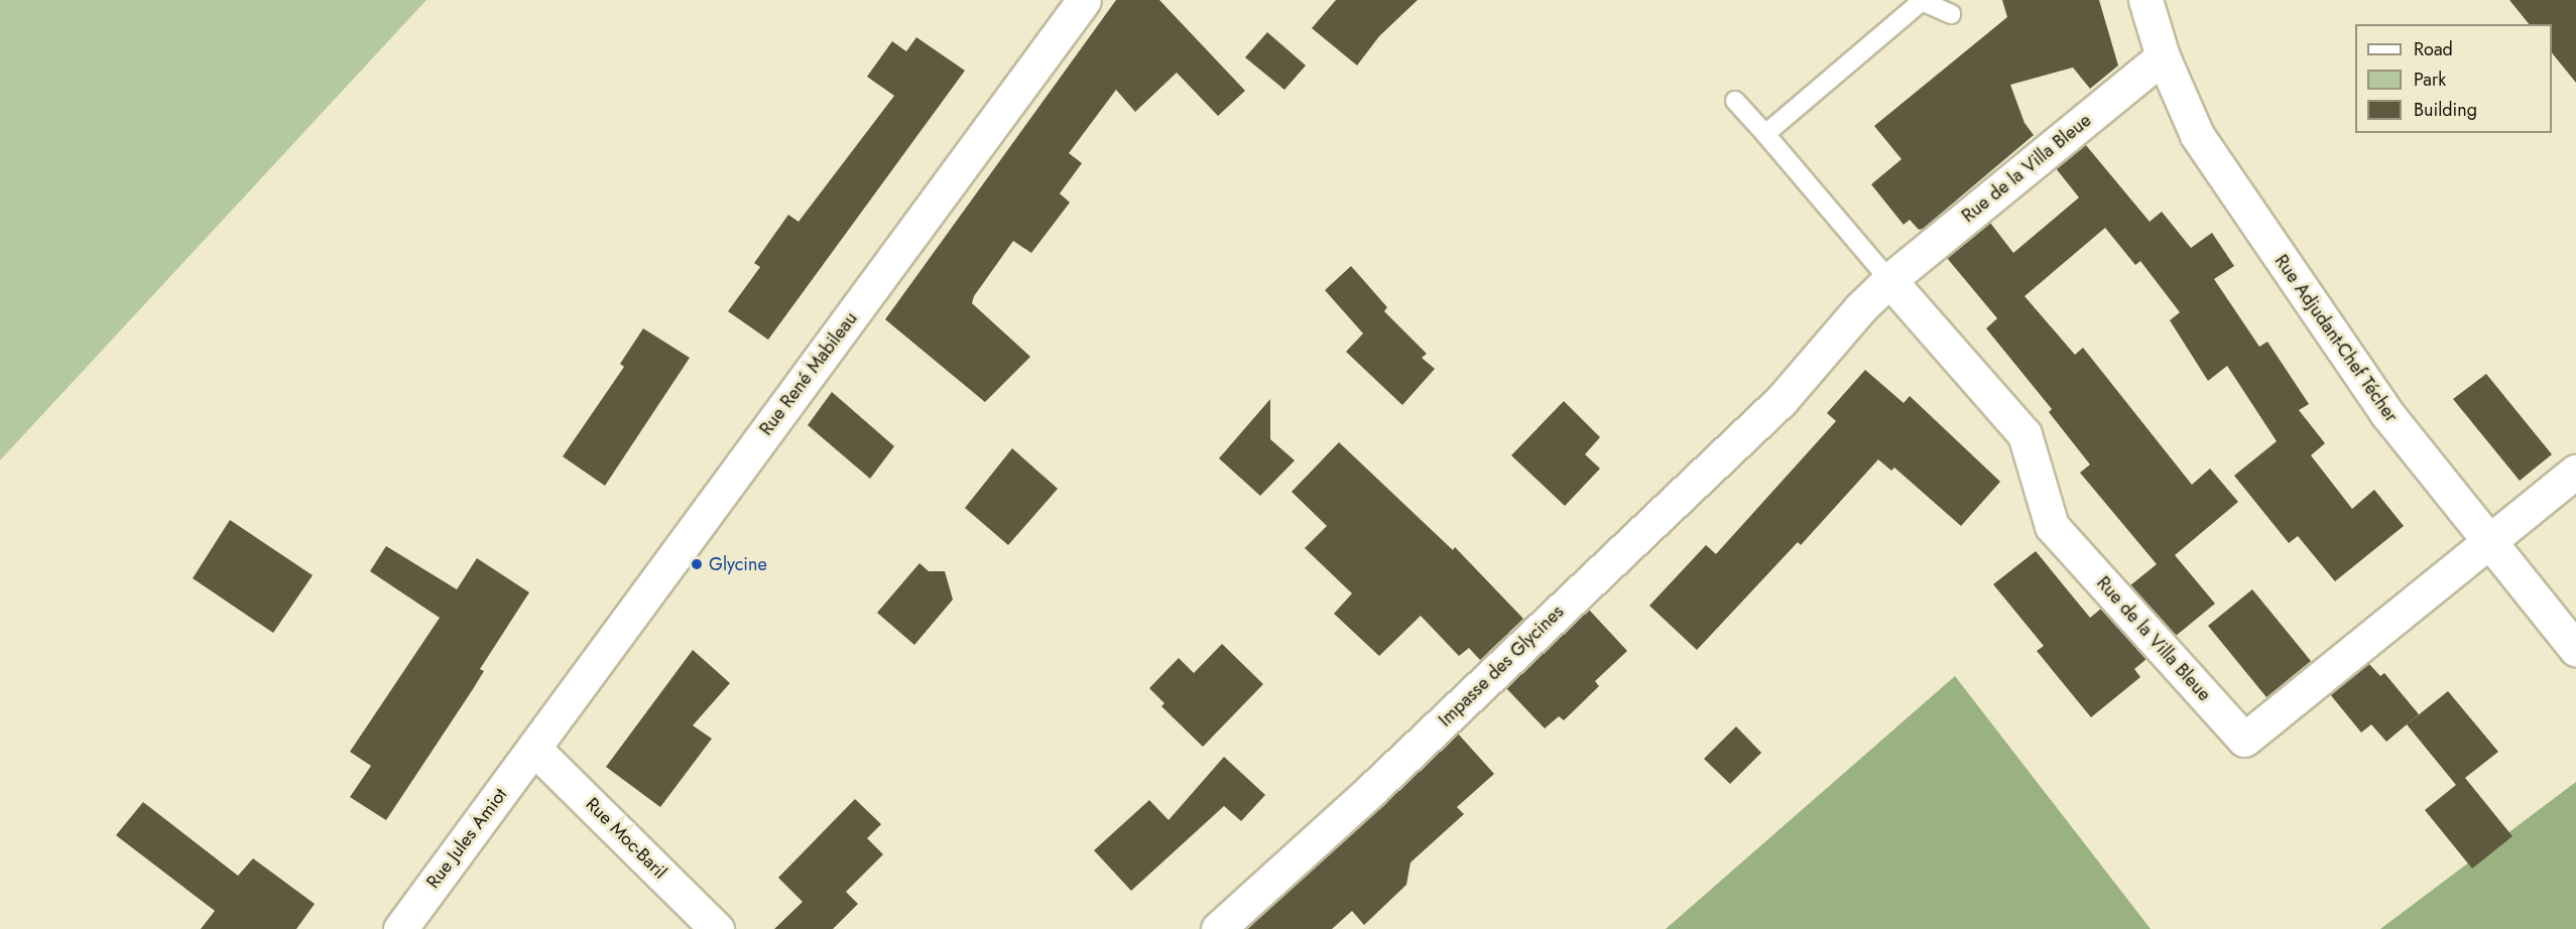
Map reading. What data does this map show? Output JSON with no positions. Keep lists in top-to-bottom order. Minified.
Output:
{"streets":{"street":["Rue de la Villa Bleue","Rue Adjudant-Chef Técher","Rue René Mabileau","Impasse des Glycines","Rue Jules Amiot","Rue Moc-Baril"]},"crossings":[["Rue de la Villa Bleue","Rue Adjudant-Chef Técher"],["Rue de la Villa Bleue","Impasse des Glycines"],["Rue René Mabileau","Rue Jules Amiot"],["Rue René Mabileau","Rue Moc-Baril"],["Rue Jules Amiot","Rue Moc-Baril"]],"places":["Glycine"],"legend":["Road","Park","Building"]}
